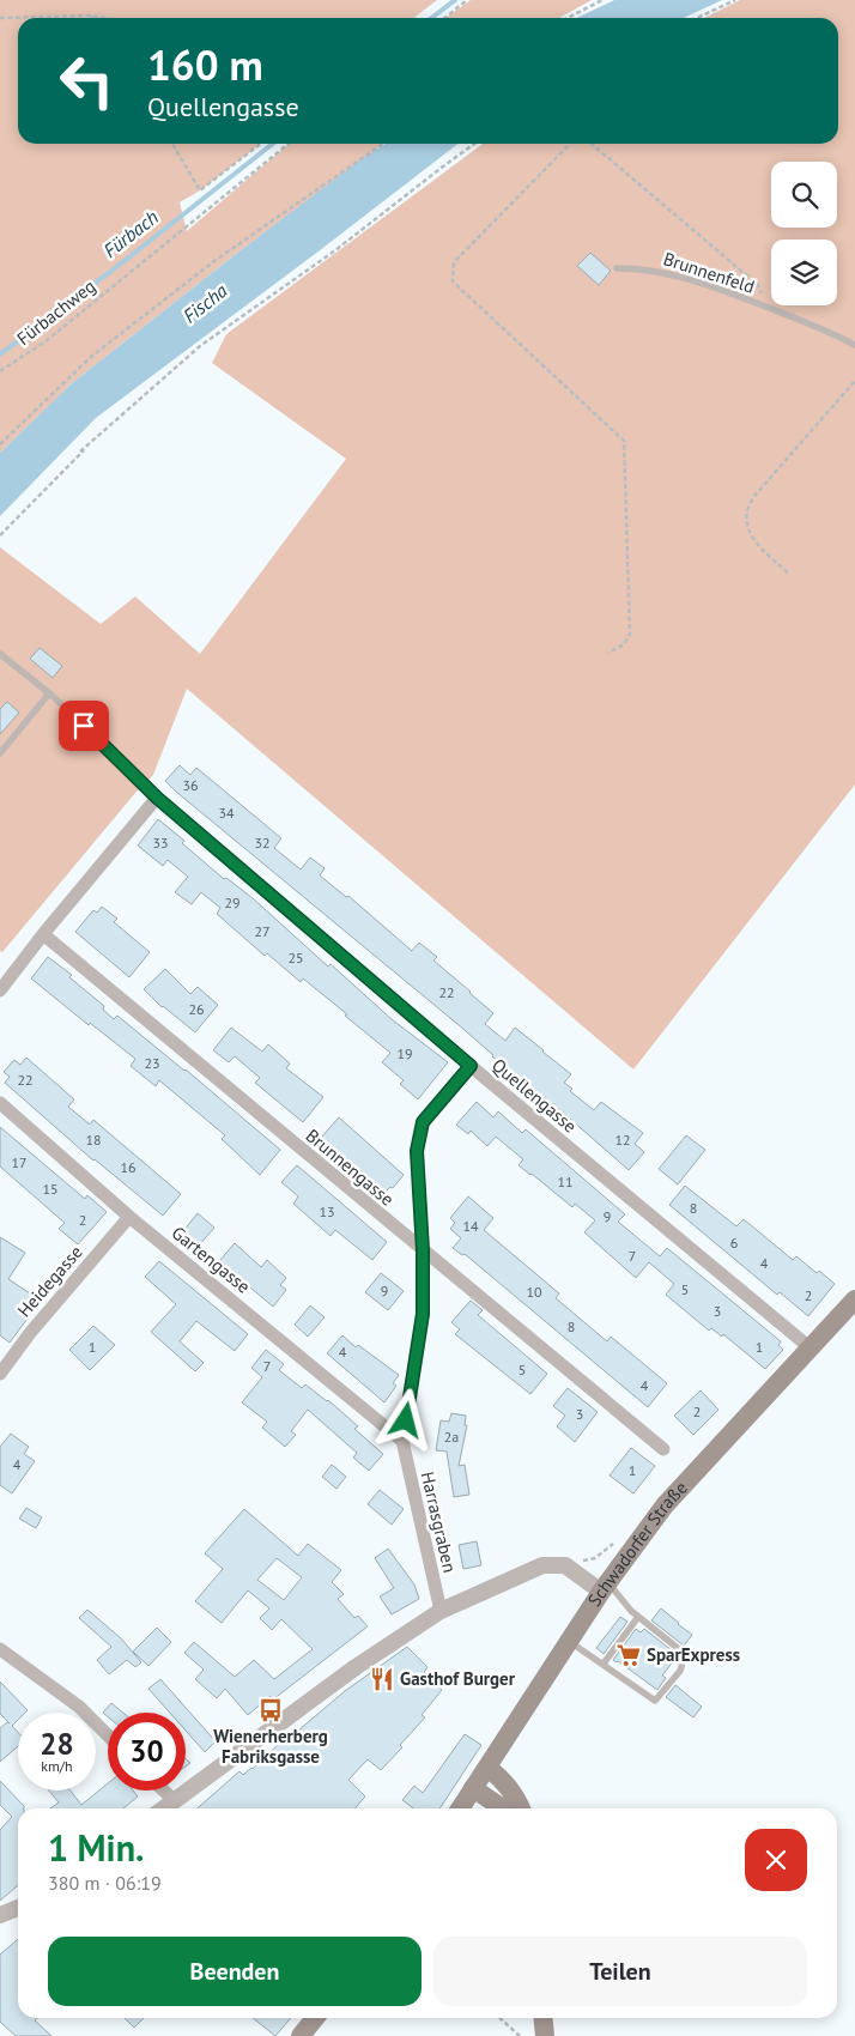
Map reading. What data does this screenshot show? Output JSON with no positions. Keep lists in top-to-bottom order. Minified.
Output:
{"streets":{"main road":["Schwadorfer Straße"],"street":["Quellengasse","Brunnengasse","Gartengasse","Heidegasse","Harrasgraben"],"lane":["Brunnenfeld"],"path":["Fürbachweg"]},"crossings":[["Quellengasse","Harrasgraben"],["Quellengasse","Schwadorfer Straße"],["Brunnengasse","Harrasgraben"],["Gartengasse","Heidegasse"],["Gartengasse","Harrasgraben"]],"water":["Fürbach","Fischa"],"places":{"supermarket":["SparExpress"],"restaurant":["Gasthof Burger"],"bus stop":["Wienerherberg Fabriksgasse"]},"house_numbers":["36","34","33","32","29","27","25","22","26","19","23","22","18","12","17","16","11","15","8","13","9","2","14","6","7","4","5","9","10","2","3","8","1","1","4","7","5","4","2","3","2a","4","1"],"page":{"turn":["160 m","Quellengasse"],"speed":"28 km/h","limit":"30","heading":["1 Min.","380 m · 06:19"],"buttons":["Beenden","Teilen"]}}
